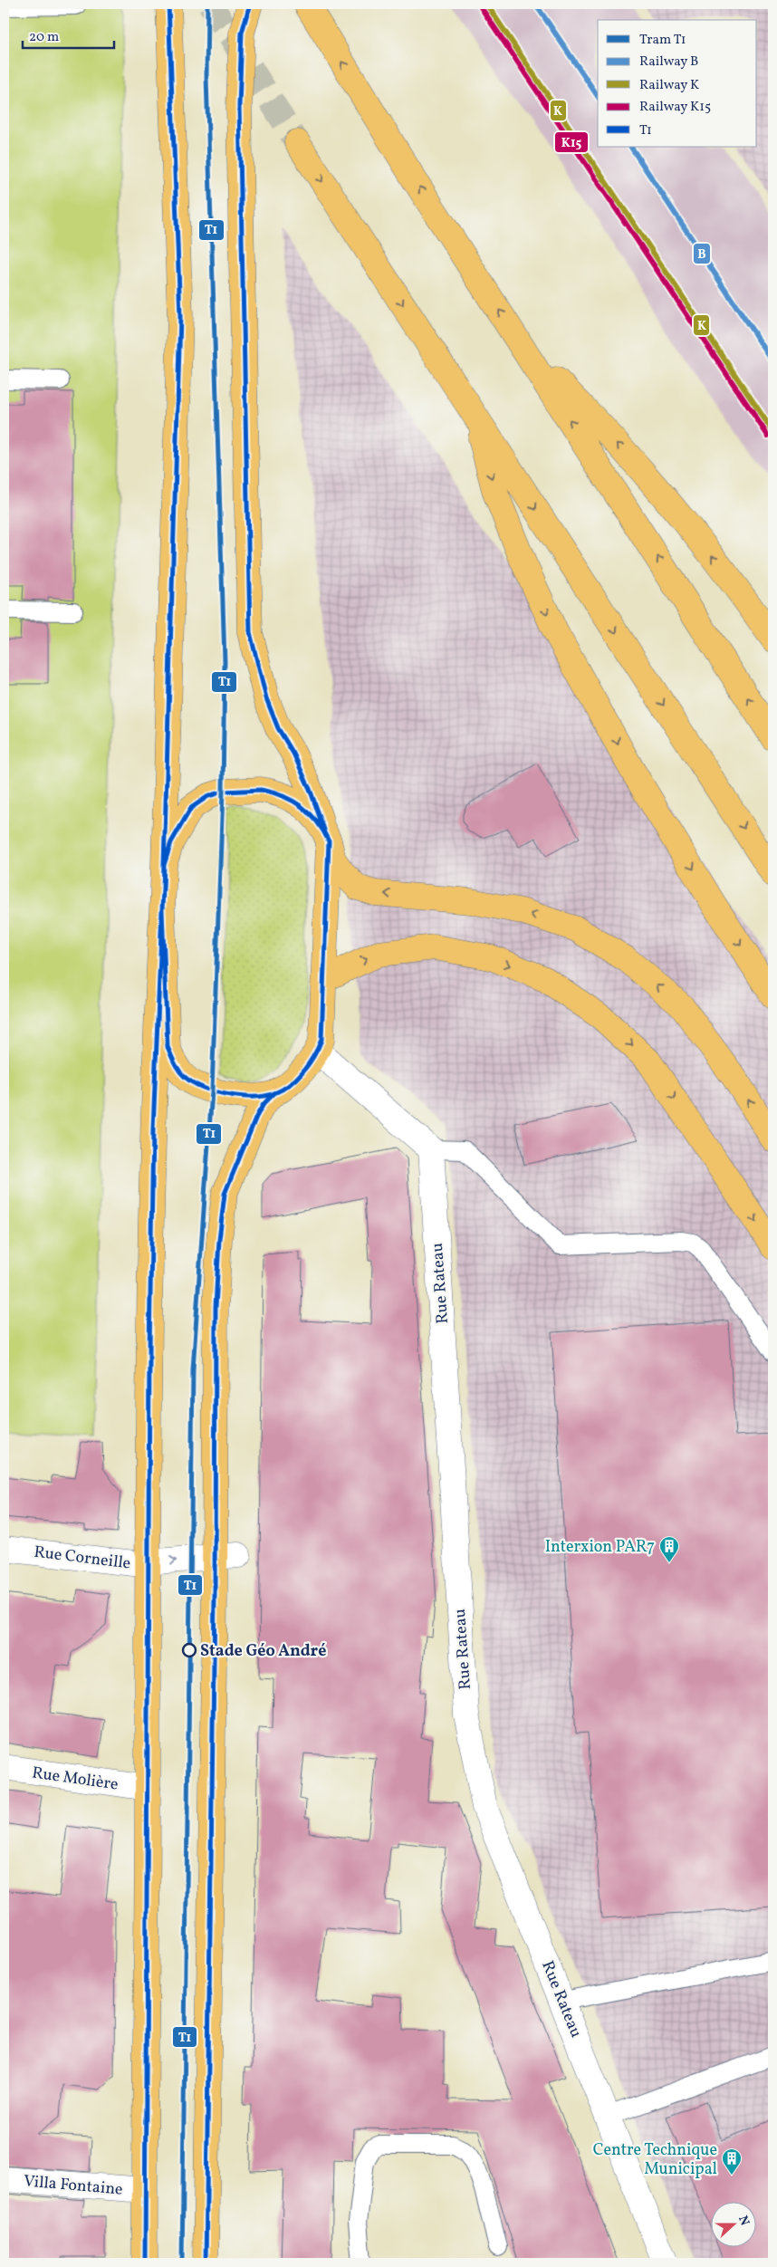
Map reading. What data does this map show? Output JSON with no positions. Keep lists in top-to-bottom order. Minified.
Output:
{"streets":{"street":["Rue Rateau","Rue Corneille","Rue Molière","Villa Fontaine"]},"one_way":["Rue Corneille"],"places":{"building":["Interxion PAR7","Centre Technique Municipal"],"other":["Stade Géo André"]},"lines":["tram line T1","rail line B","rail line K","transit line T1","rail line K15"],"legend":["Tram T1","Railway B","Railway K","Railway K15","T1"],"scale_bar":"20 m","north":"right"}
